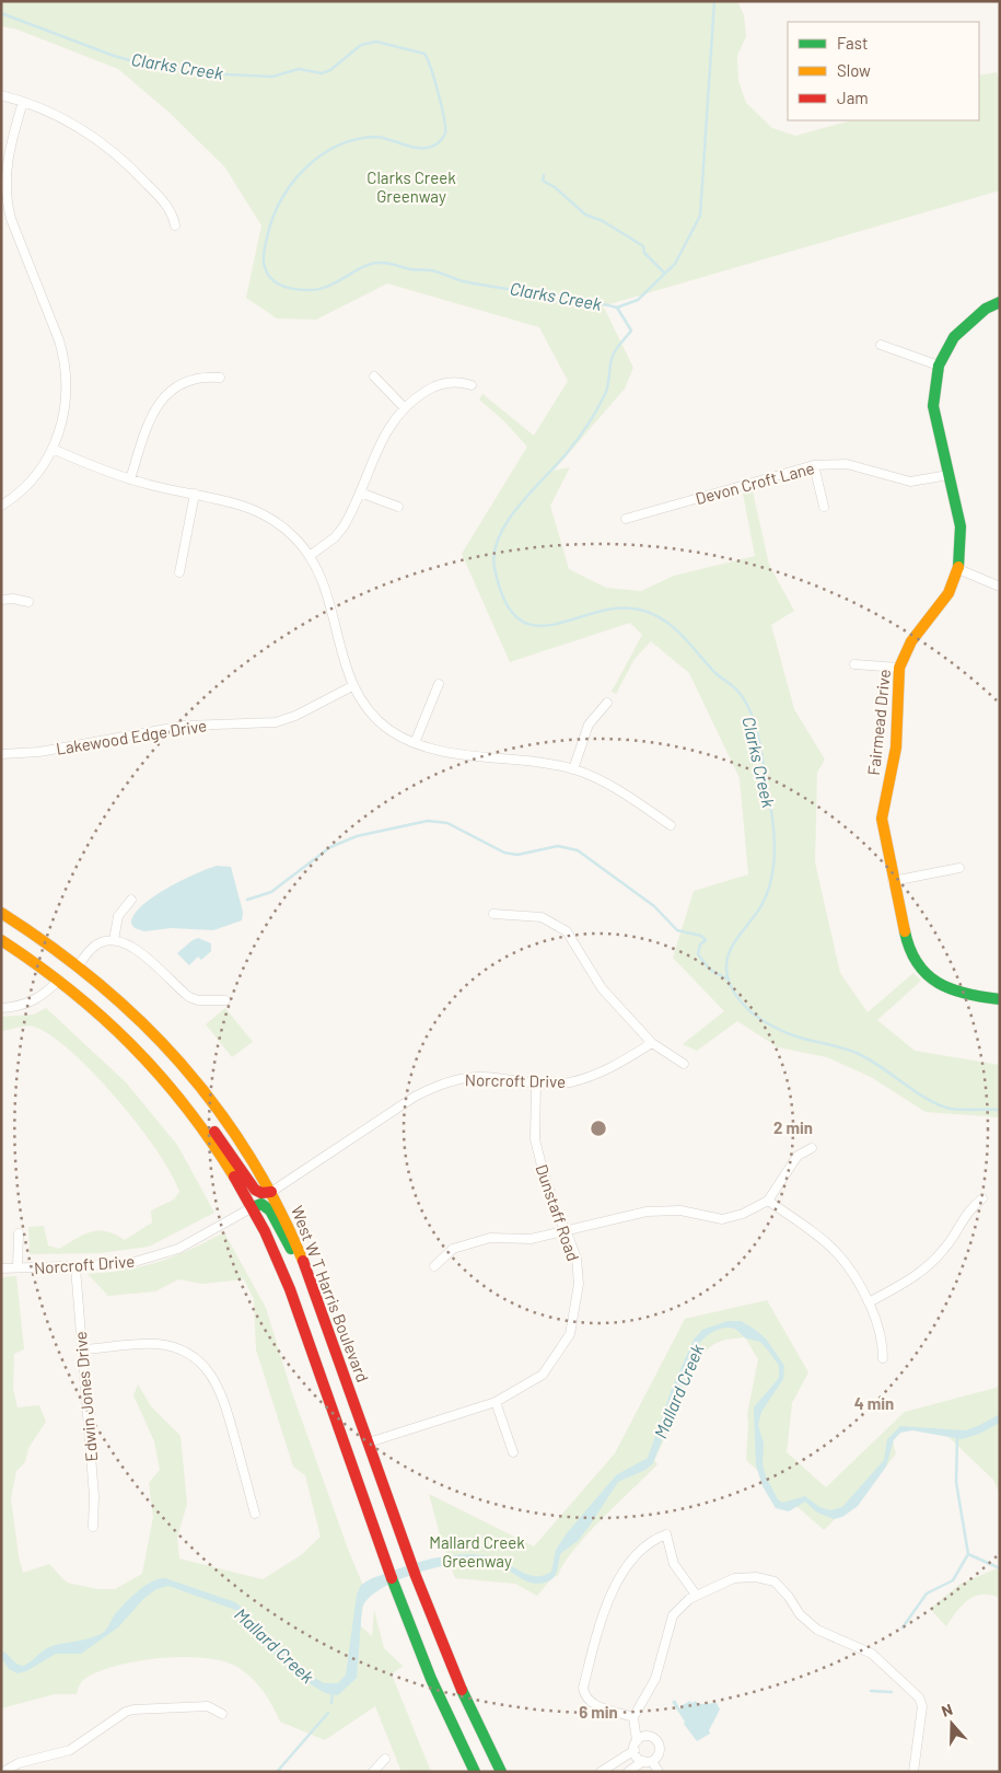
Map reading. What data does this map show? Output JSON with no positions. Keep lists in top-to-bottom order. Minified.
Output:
{"streets":{"main road":["Fairmead Drive","West W T Harris Boulevard"],"street":["Devon Croft Lane","Lakewood Edge Drive","Norcroft Drive","Dunstaff Road","Edwin Jones Drive"]},"crossings":[["Devon Croft Lane","Fairmead Drive"],["Norcroft Drive","Dunstaff Road"],["Norcroft Drive","West W T Harris Boulevard"],["Norcroft Drive","Edwin Jones Drive"],["Dunstaff Road","West W T Harris Boulevard"]],"water":["Clarks Creek","Mallard Creek"],"parks":["Clarks Creek Greenway","Mallard Creek Greenway"],"legend":["Fast","Slow","Jam"],"north":"top","rings":["2 min","4 min","6 min"]}
